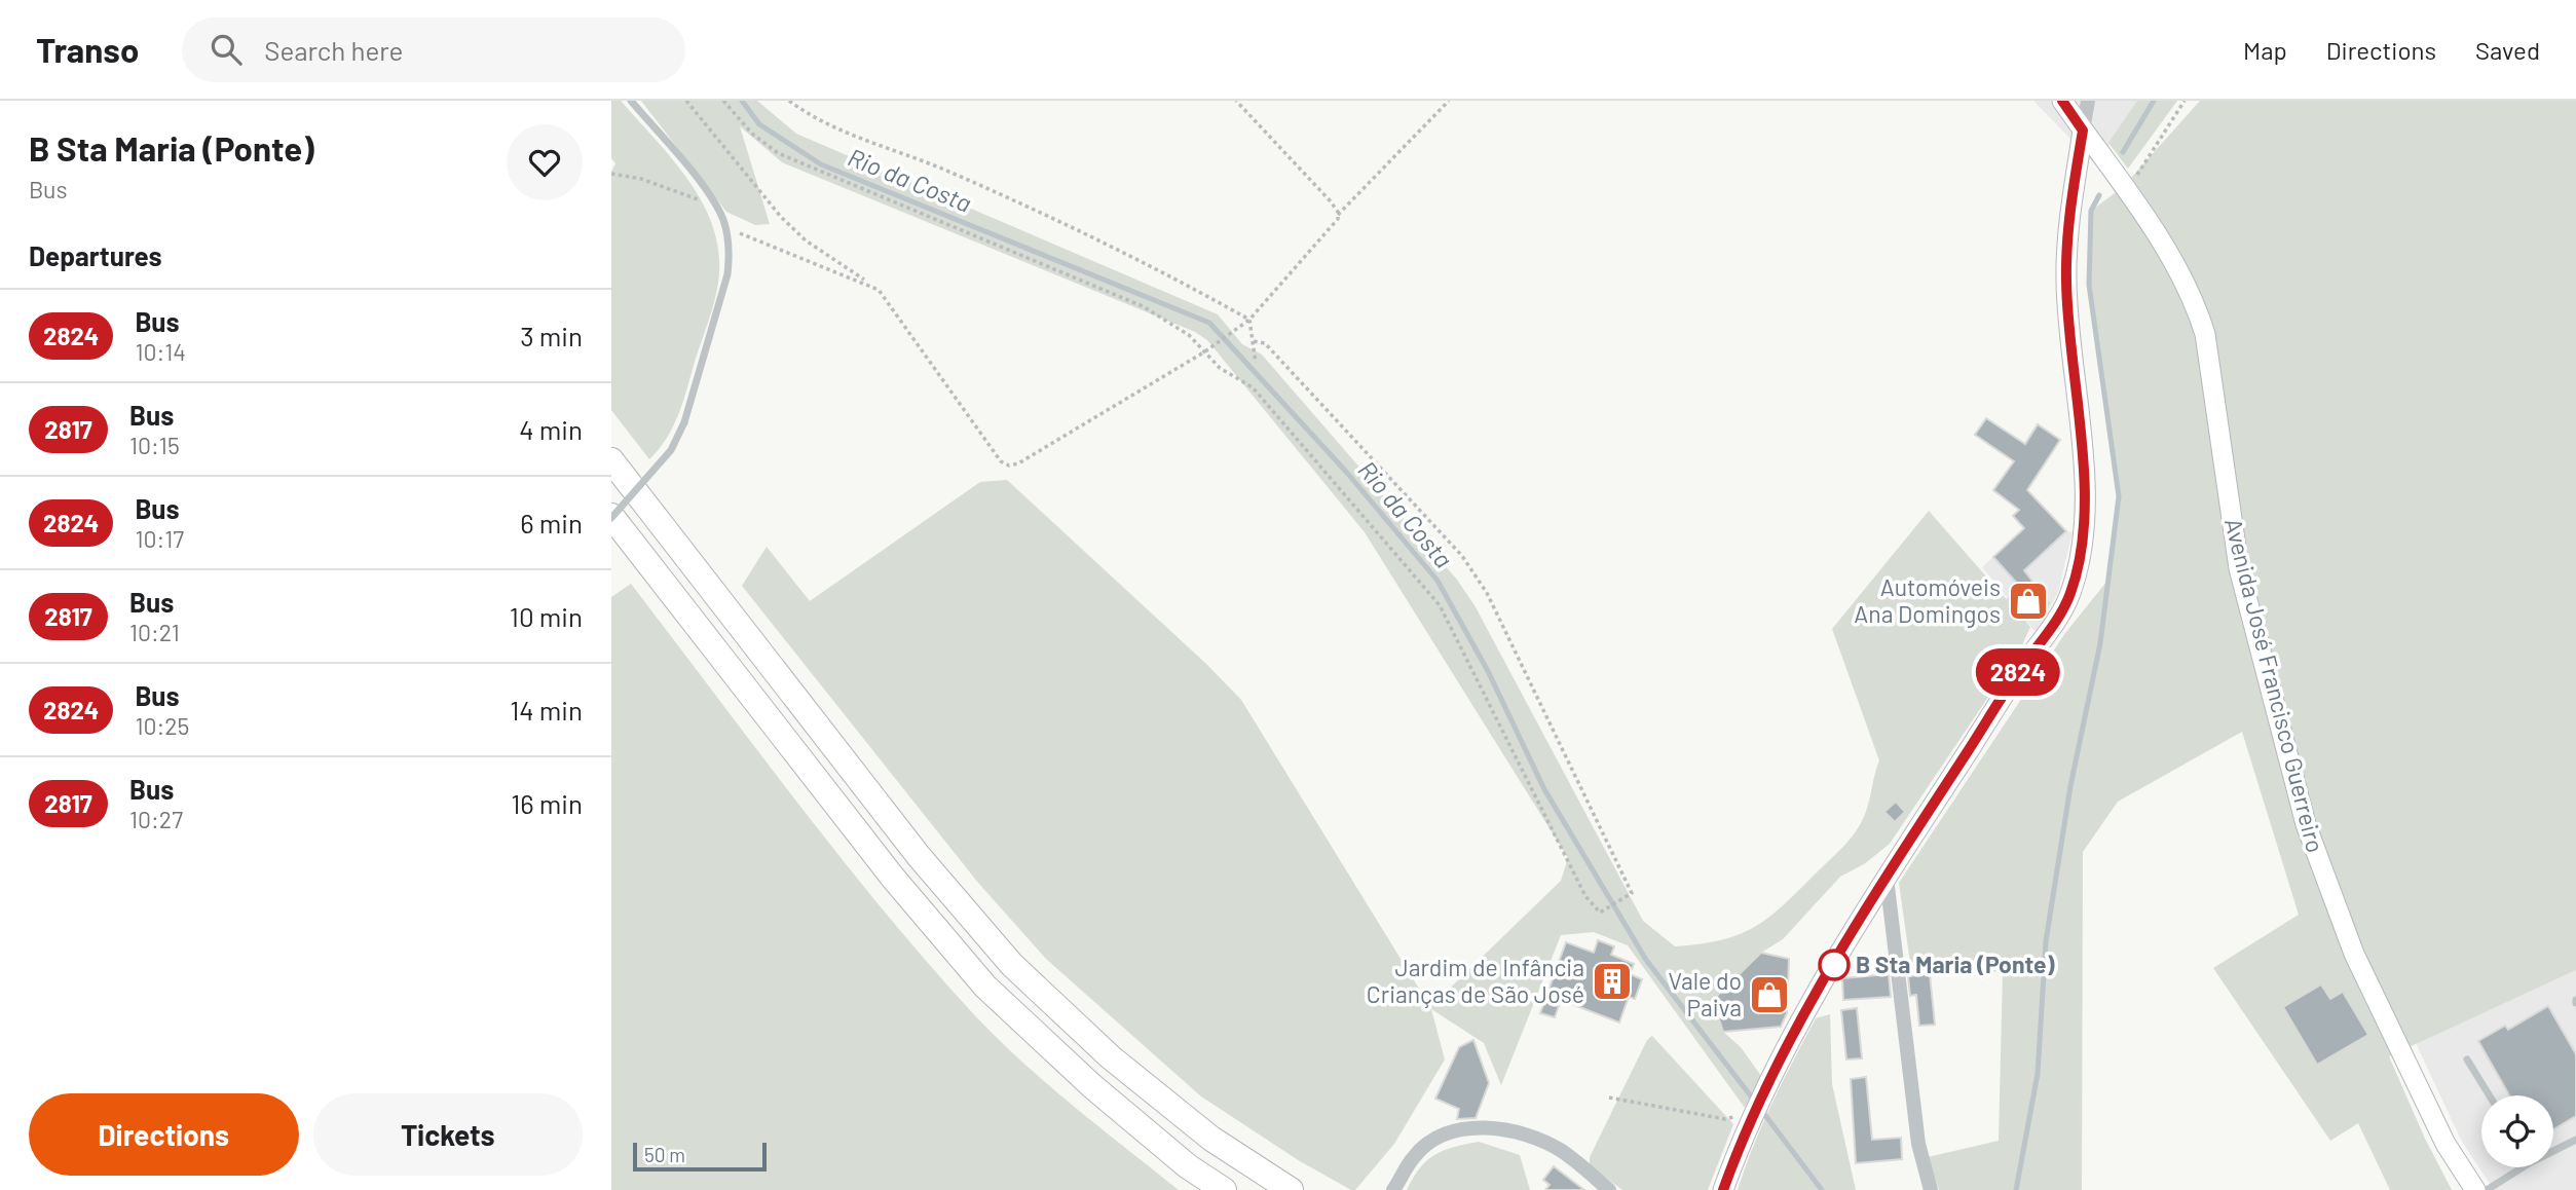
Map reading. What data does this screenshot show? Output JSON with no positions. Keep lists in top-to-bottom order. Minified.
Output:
{"streets":{"main road":["Avenida José Francisco Guerreiro"]},"water":["Rio da Costa"],"places":{"shop":["Automóveis Ana Domingos","Vale do Paiva"],"other":["B Sta Maria (Ponte)"],"building":["Jardim de Infância Crianças de São José"]},"lines":["bus line 2824"],"scale_bar":"50 m","page":{"header":"Transo","search":"Search here","nav":["Map","Directions","Saved"],"heading":[["B Sta Maria (Ponte)","Bus"],"Departures"],"on_map":"2824","list":[{"mark":"2824","name":"Bus","note":"10:14","value":"3 min"},{"mark":"2817","name":"Bus","note":"10:15","value":"4 min"},{"mark":"2824","name":"Bus","note":"10:17","value":"6 min"},{"mark":"2817","name":"Bus","note":"10:21","value":"10 min"},{"mark":"2824","name":"Bus","note":"10:25","value":"14 min"},{"mark":"2817","name":"Bus","note":"10:27","value":"16 min"}],"buttons":["Directions","Tickets"],"scale":"50 m"}}
